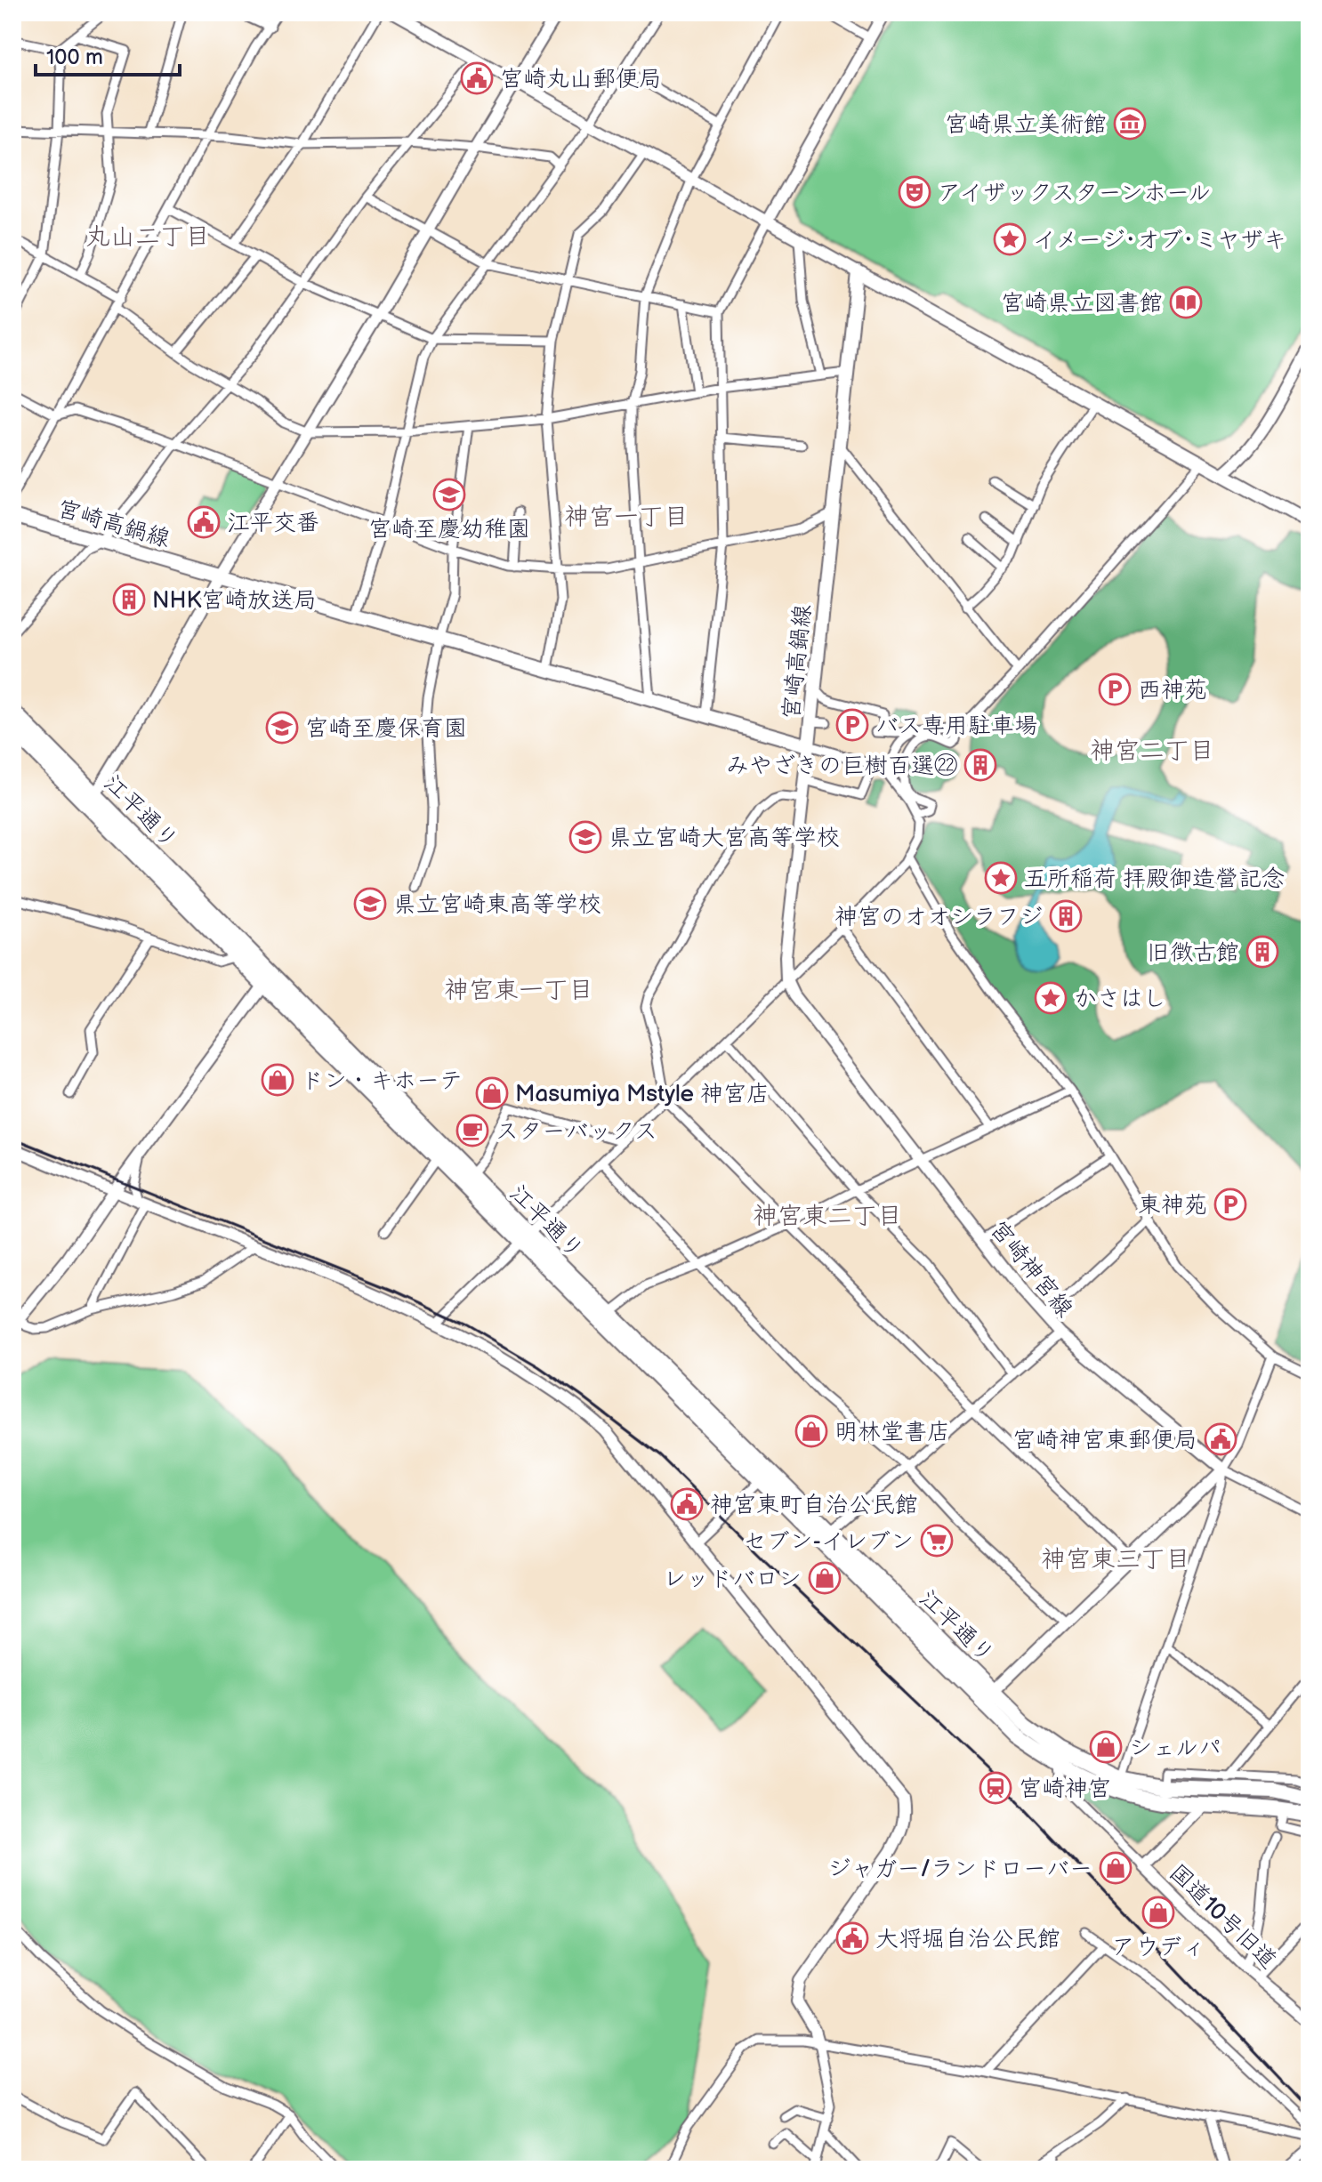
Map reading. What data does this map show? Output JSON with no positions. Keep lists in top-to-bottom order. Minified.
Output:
{"streets":{"highway":["江平通り"],"main road":["宮崎高鍋線"],"street":["宮崎神宮線","国道10号旧道"]},"districts":["丸山二丁目","神宮一丁目","神宮二丁目","神宮東一丁目","神宮東二丁目","神宮東三丁目"],"places":{"public building":["宮崎丸山郵便局","江平交番","宮崎神宮東郵便局","神宮東町自治公民館","大将堀自治公民館"],"museum":["宮崎県立美術館"],"theatre":["アイザックスターンホール"],"place":["イメージ･オブ･ミヤザキ","五所稲荷 拝殿御造營記念","かさはし"],"library":["宮崎県立図書館"],"school or university":["宮崎至慶幼稚園","宮崎至慶保育園","県立宮崎大宮高等学校","県立宮崎東高等学校"],"building":["NHK宮崎放送局","みやざきの巨樹百選㉒","神宮のオオシラフジ","旧徴古館"],"parking":["西神苑","バス専用駐車場","東神苑"],"shop":["ドン・キホーテ","Masumiya Mstyle 神宮店","明林堂書店","レッドバロン","シェルパ","ジャガー/ランドローバー","アウディ"],"cafe":["スターバックス"],"supermarket":["セブン-イレブン"],"station":["宮崎神宮"]},"scale_bar":"100 m"}
